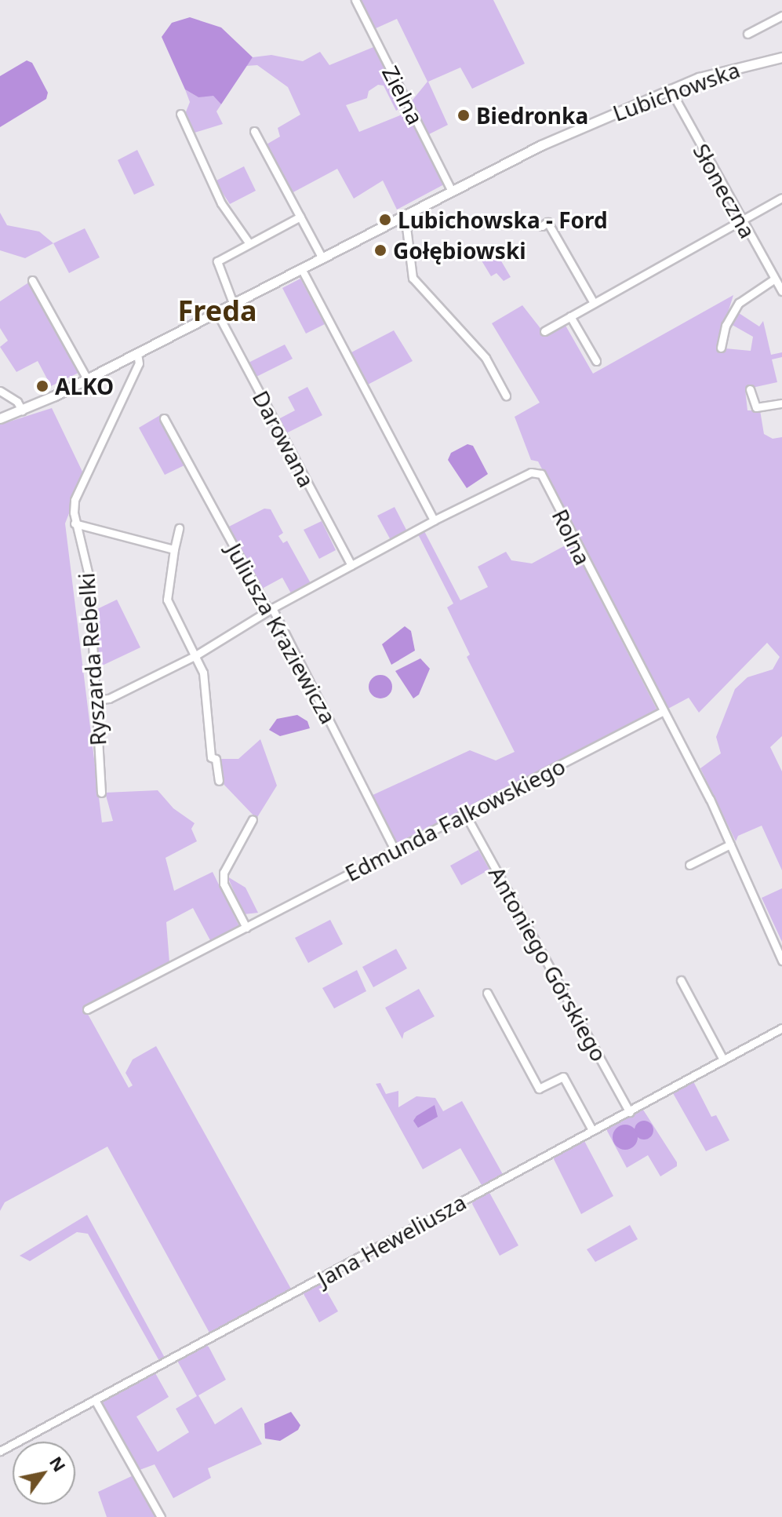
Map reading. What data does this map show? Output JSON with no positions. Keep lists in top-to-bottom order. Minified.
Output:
{"streets":{"street":["Lubichowska","Zielna","Słoneczna","Darowana","Rolna","Juliusza Kraziewicza","Ryszarda Rebelki","Edmunda Falkowskiego","Antoniego Górskiego","Jana Heweliusza"]},"crossings":[["Lubichowska","Zielna"],["Lubichowska","Słoneczna"],["Lubichowska","Darowana"],["Lubichowska","Ryszarda Rebelki"],["Rolna","Edmunda Falkowskiego"],["Juliusza Kraziewicza","Edmunda Falkowskiego"],["Edmunda Falkowskiego","Antoniego Górskiego"],["Antoniego Górskiego","Jana Heweliusza"]],"districts":["Freda"],"places":["Biedronka","Lubichowska - Ford","Gołębiowski","ALKO"],"north":"top right"}
